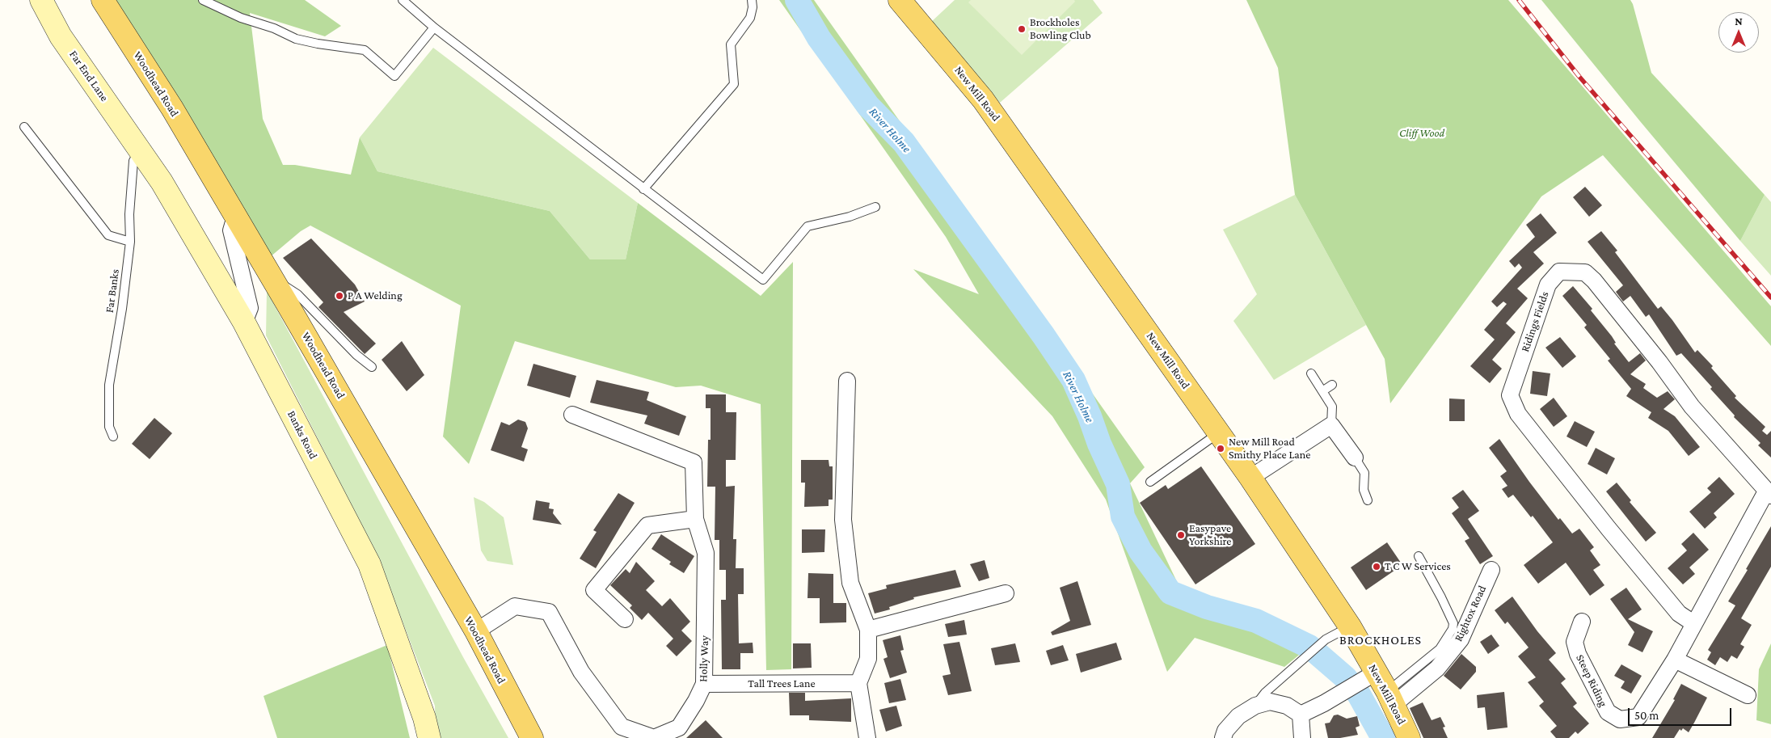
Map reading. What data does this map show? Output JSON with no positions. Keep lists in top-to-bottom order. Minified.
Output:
{"streets":{"main road":["Woodhead Road","New Mill Road"],"street":["Far End Lane","Ridings Fields","Banks Road","Rightox Road","Holly Way","Steep Riding","Tall Trees Lane"],"lane":["Far Banks"]},"crossings":[["Far End Lane","Far Banks"],["Far End Lane","Banks Road"],["Woodhead Road","Holly Way"],["New Mill Road","Rightox Road"],["Far Banks","Banks Road"],["Ridings Fields","Steep Riding"],["Holly Way","Tall Trees Lane"]],"districts":["BROCKHOLES"],"water":["River Holme"],"parks":["Cliff Wood"],"places":["Brockholes Bowling Club","P A Welding","New Mill Road Smithy Place Lane","Easypave Yorkshire","T C W Services"],"scale_bar":"50 m","north":"top"}
